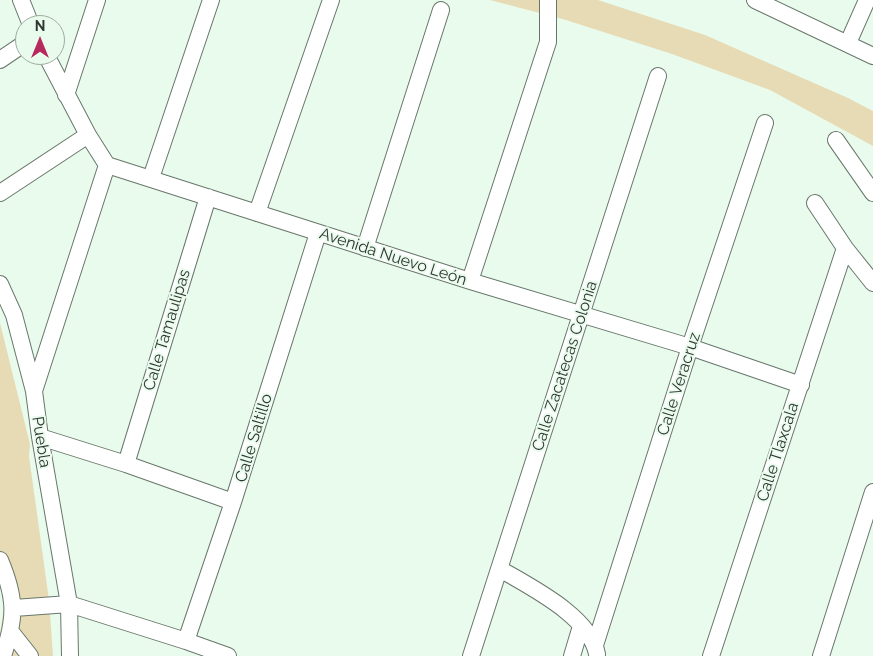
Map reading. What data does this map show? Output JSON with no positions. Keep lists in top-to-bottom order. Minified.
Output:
{"streets":{"street":["Avenida Nuevo León","Calle Tamaulipas","Calle Zacatecas Colonia","Calle Veracruz","Calle Saltillo","Puebla","Calle Tlaxcala"]},"crossings":[["Avenida Nuevo León","Calle Tamaulipas"],["Avenida Nuevo León","Calle Zacatecas Colonia"],["Avenida Nuevo León","Calle Veracruz"],["Avenida Nuevo León","Calle Saltillo"],["Avenida Nuevo León","Calle Tlaxcala"]],"north":"top"}
